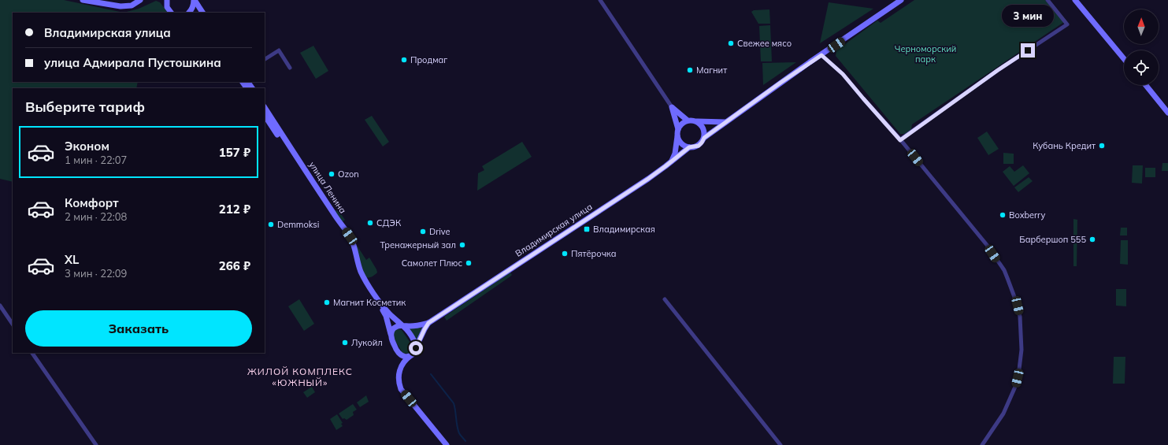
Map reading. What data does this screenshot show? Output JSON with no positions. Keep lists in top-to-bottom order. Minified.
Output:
{"streets":{"street":["улица Ленина","Владимирская улица"]},"crossings":[["улица Ленина","Владимирская улица"]],"districts":["ЖИЛОЙ КОМПЛЕКС «ЮЖНЫЙ»"],"parks":["Черноморский парк"],"places":{"other":["Свежее мясо","Продмаг","Магнит","Кубань Кредит","Ozon","Boxberry","СДЭК","Demmoksi","Drive","Барбершоп 555","Тренажерный зал","Пятёрочка","Самолет Плюс","Магнит Косметик","Лукойл"],"transit":["Владимирская"]},"north":"top","page":{"bubble":"3 мин","banner":["Владимирская улица","улица Адмирала Пустошкина"],"heading":"Выберите тариф","list":[{"name":"Эконом","note":"1 мин · 22:07","value":"157 ₽"},{"name":"Комфорт","note":"2 мин · 22:08","value":"212 ₽"},{"name":"XL","note":"3 мин · 22:09","value":"266 ₽"}],"buttons":"Заказать"}}
